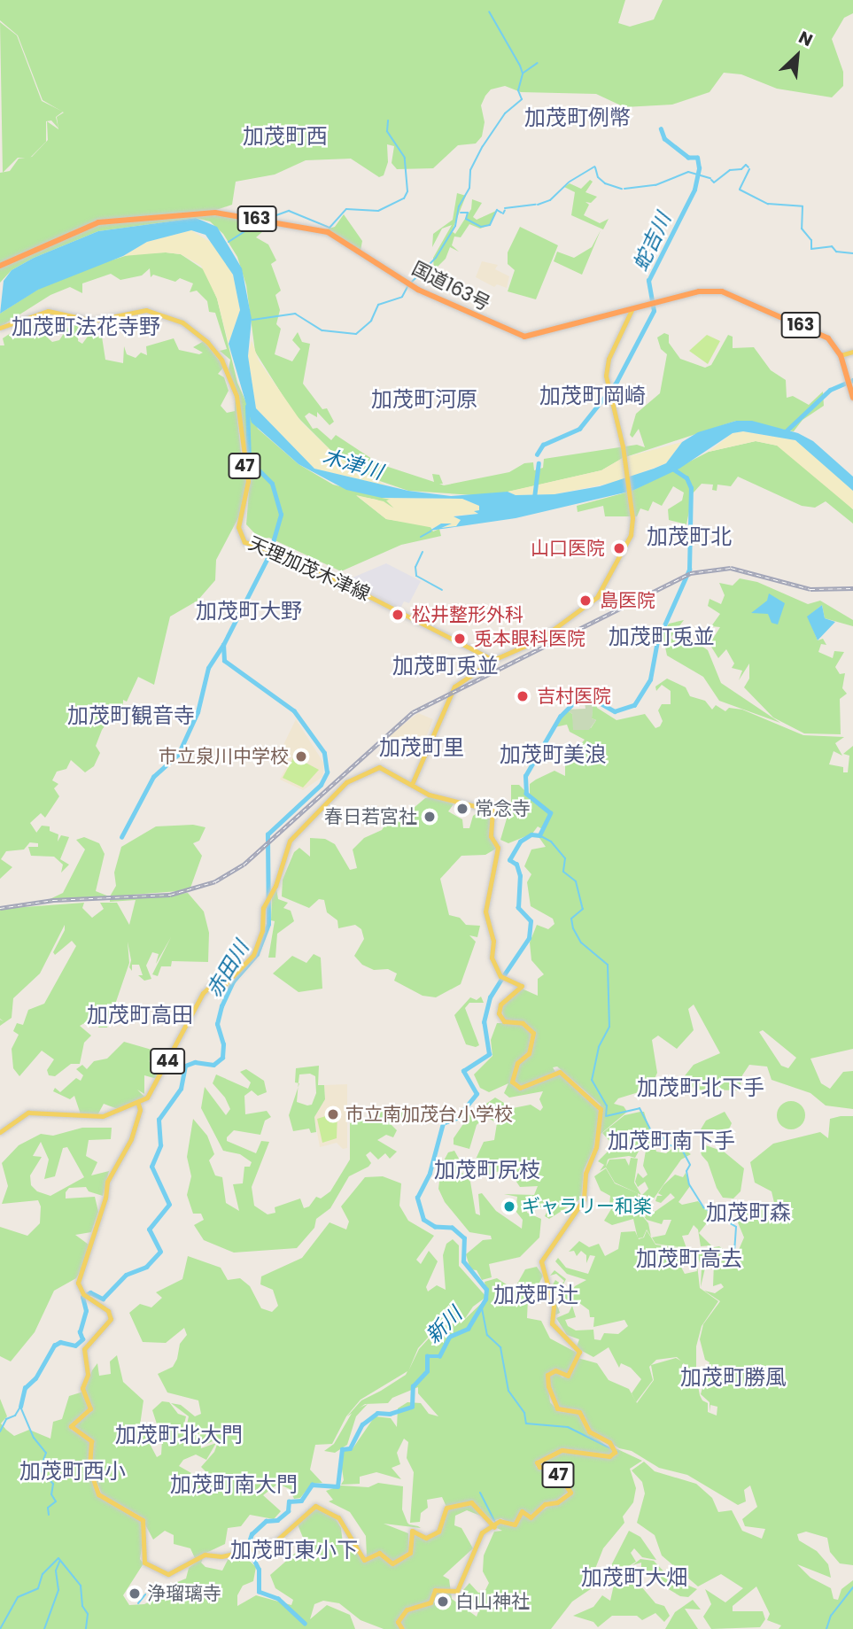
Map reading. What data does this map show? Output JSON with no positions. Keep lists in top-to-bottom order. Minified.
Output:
{"streets":{"highway":["163","国道163号"],"main road":["47","天理加茂木津線","44"]},"crossings":[["163","国道163号"],["47","44"]],"districts":["加茂町例幣","加茂町西","加茂町法花寺野","加茂町岡崎","加茂町河原","加茂町北","加茂町大野","加茂町兎並","加茂町兎並","加茂町観音寺","加茂町里","加茂町美浪","加茂町高田","加茂町北下手","加茂町南下手","加茂町尻枝","加茂町森","加茂町高去","加茂町辻","加茂町勝風","加茂町北大門","加茂町西小","加茂町南大門","加茂町東小下","加茂町大畑"],"water":["蛇吉川","木津川","赤田川","新川"],"places":["山口医院","島医院","松井整形外科","兎本眼科医院","吉村医院","市立泉川中学校","常念寺","春日若宮社","市立南加茂台小学校","ギャラリー和楽","浄瑠璃寺","白山神社"],"north":"top right"}
